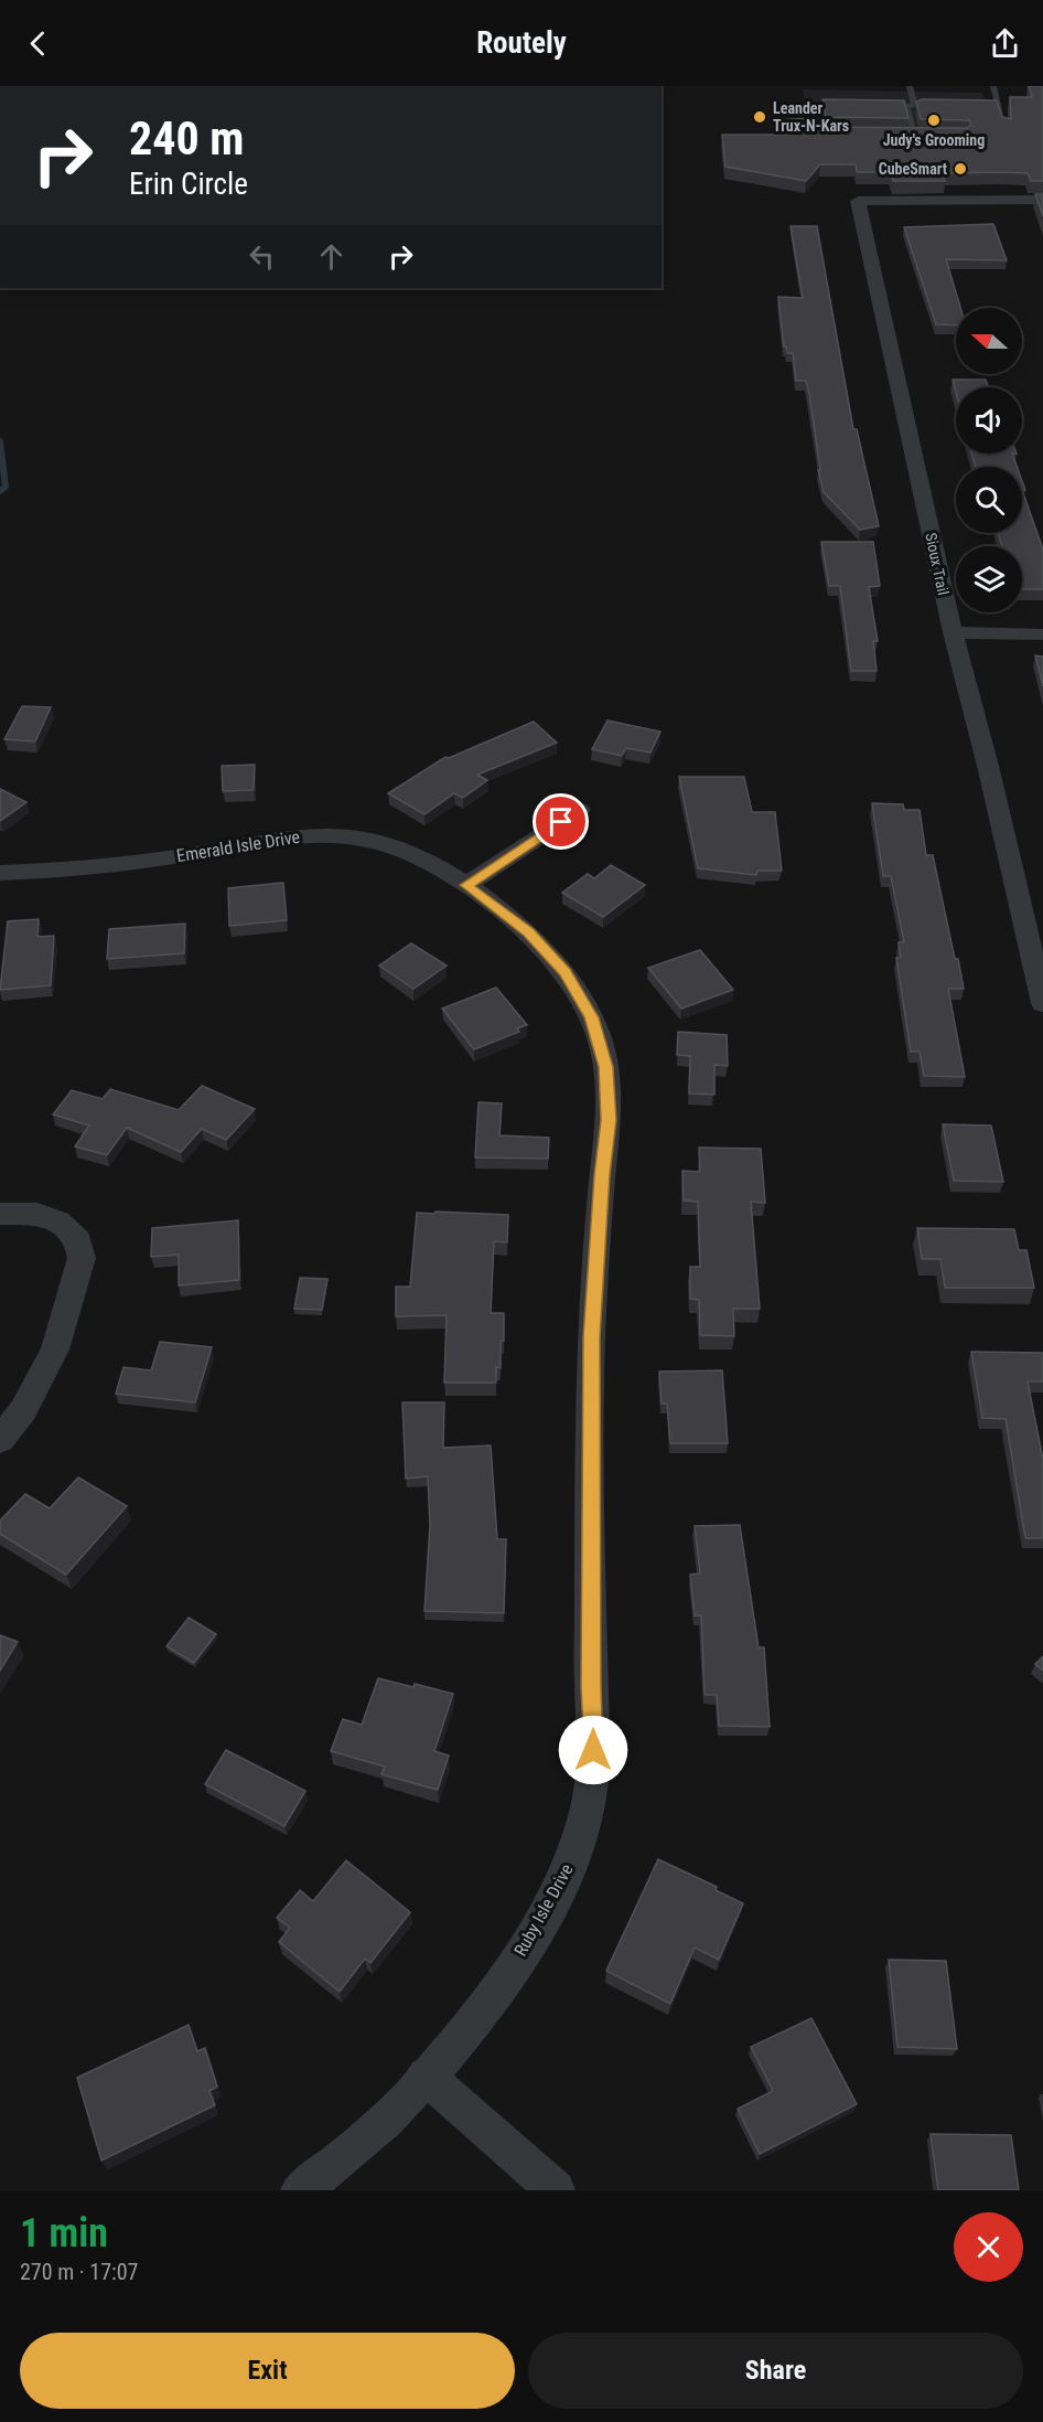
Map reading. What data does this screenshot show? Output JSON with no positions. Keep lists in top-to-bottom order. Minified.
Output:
{"streets":{"street":["Sioux Trail","Emerald Isle Drive","Ruby Isle Drive"]},"crossings":[["Emerald Isle Drive","Ruby Isle Drive"]],"places":["Leander Trux-N-Kars","Judy's Grooming","CubeSmart"],"north":"left","page":{"header":"Routely","turn":["240 m","Erin Circle"],"heading":["1 min","270 m · 17:07"],"buttons":["Exit","Share"]}}
